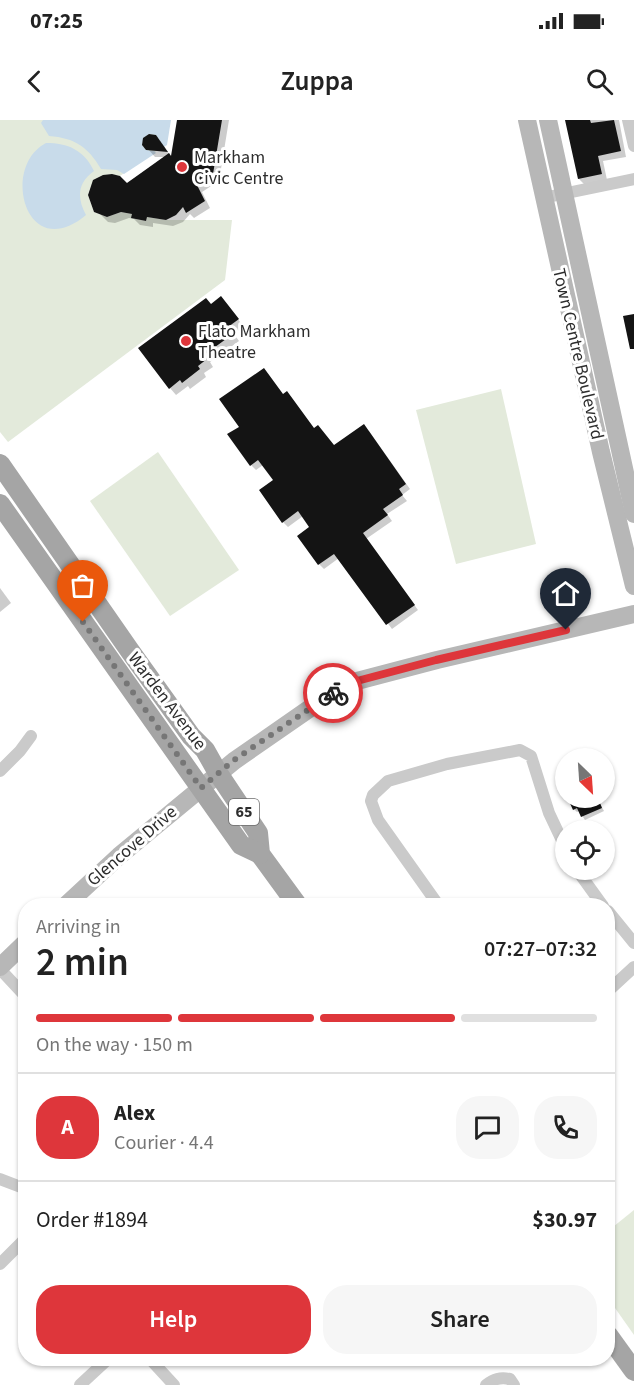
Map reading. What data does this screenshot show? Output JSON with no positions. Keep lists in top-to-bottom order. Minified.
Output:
{"streets":{"main road":["Town Centre Boulevard","Warden Avenue","65","Glencove Drive"]},"crossings":[["Warden Avenue","Glencove Drive"]],"places":["Markham Civic Centre","Flato Markham Theatre"],"north":"bottom right","page":{"status":"07:25","header":"Zuppa","heading":["2 min","Arriving in","07:27–07:32"],"panel":["Alex","Courier · 4.4","Order #1894","$30.97"],"bar":"On the way · 150 m","round":"A","buttons":["Help","Share"]}}
